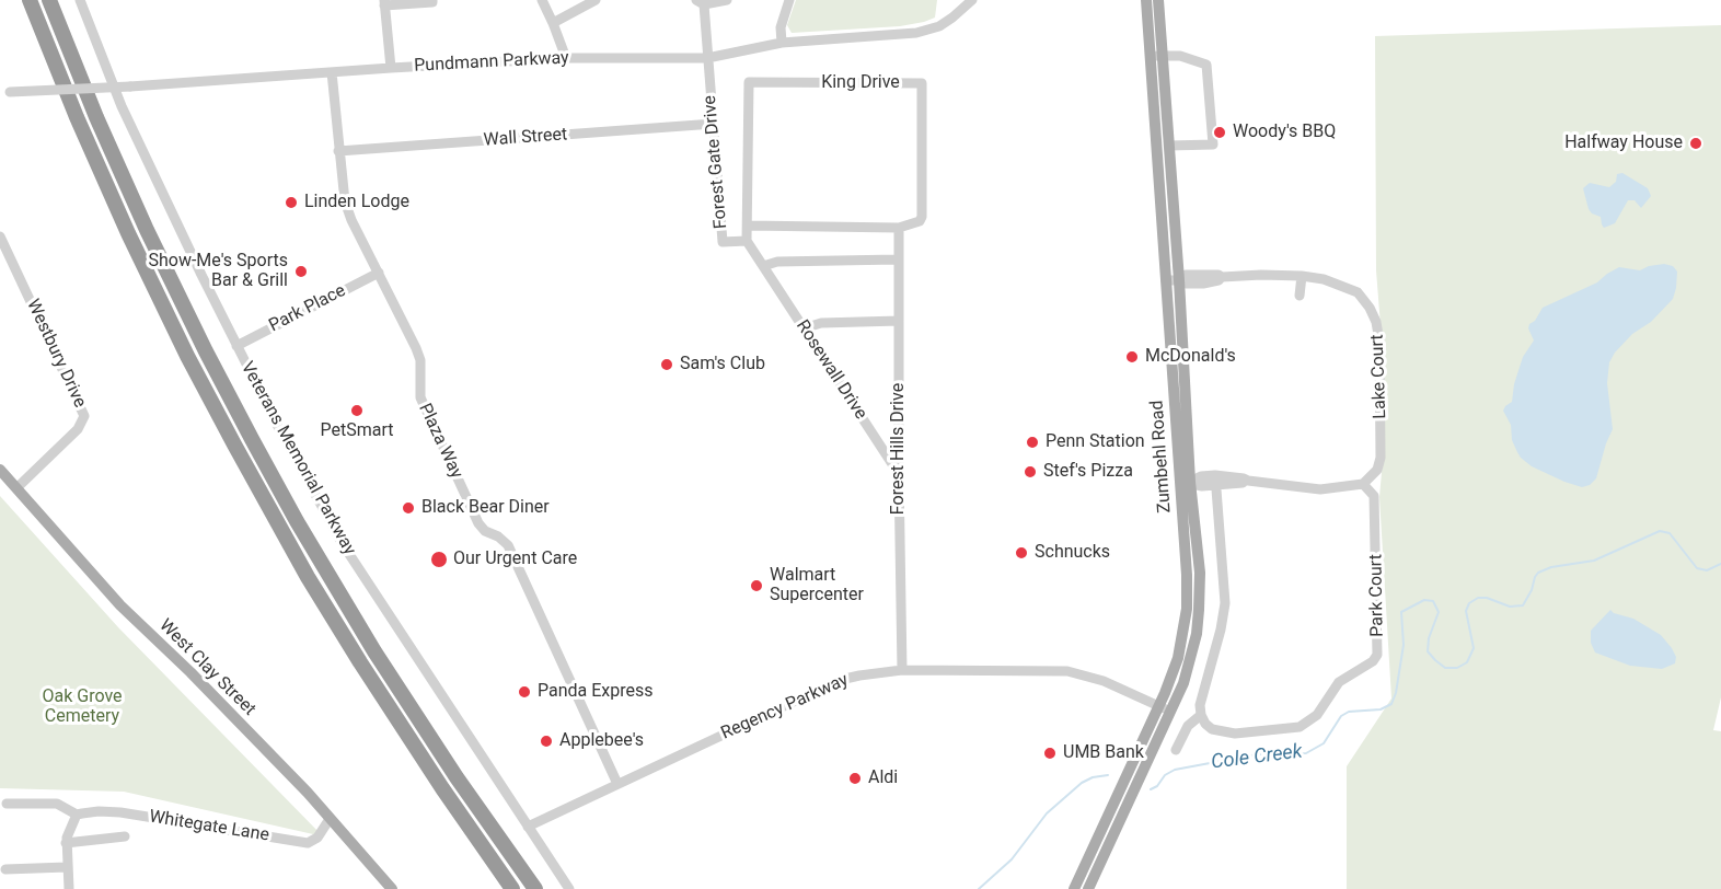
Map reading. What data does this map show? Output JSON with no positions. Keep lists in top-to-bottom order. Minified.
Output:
{"streets":{"main road":["Zumbehl Road","West Clay Street"],"street":["Pundmann Parkway","King Drive","Wall Street","Forest Gate Drive","Park Place","Westbury Drive","Rosewall Drive","Lake Court","Plaza Way","Forest Hills Drive","Veterans Memorial Parkway","Park Court","Regency Parkway","Whitegate Lane"]},"crossings":[["Pundmann Parkway","Forest Gate Drive"],["Pundmann Parkway","Plaza Way"],["King Drive","Forest Hills Drive"],["Wall Street","Forest Gate Drive"],["Wall Street","Plaza Way"],["Forest Gate Drive","Rosewall Drive"],["Park Place","Plaza Way"],["Park Place","Veterans Memorial Parkway"],["Westbury Drive","West Clay Street"],["Rosewall Drive","Forest Hills Drive"],["Lake Court","Zumbehl Road"],["Lake Court","Park Court"],["Plaza Way","Regency Parkway"],["Forest Hills Drive","Regency Parkway"],["Zumbehl Road","Regency Parkway"],["Veterans Memorial Parkway","Regency Parkway"],["West Clay Street","Whitegate Lane"]],"water":["Cole Creek"],"parks":["Oak Grove Cemetery"],"places":["Woody's BBQ","Halfway House","Linden Lodge","Show-Me's Sports Bar & Grill","McDonald's","Sam's Club","PetSmart","Penn Station","Stef's Pizza","Black Bear Diner","Schnucks","Our Urgent Care","Walmart Supercenter","Panda Express","Applebee's","UMB Bank","Aldi"]}
